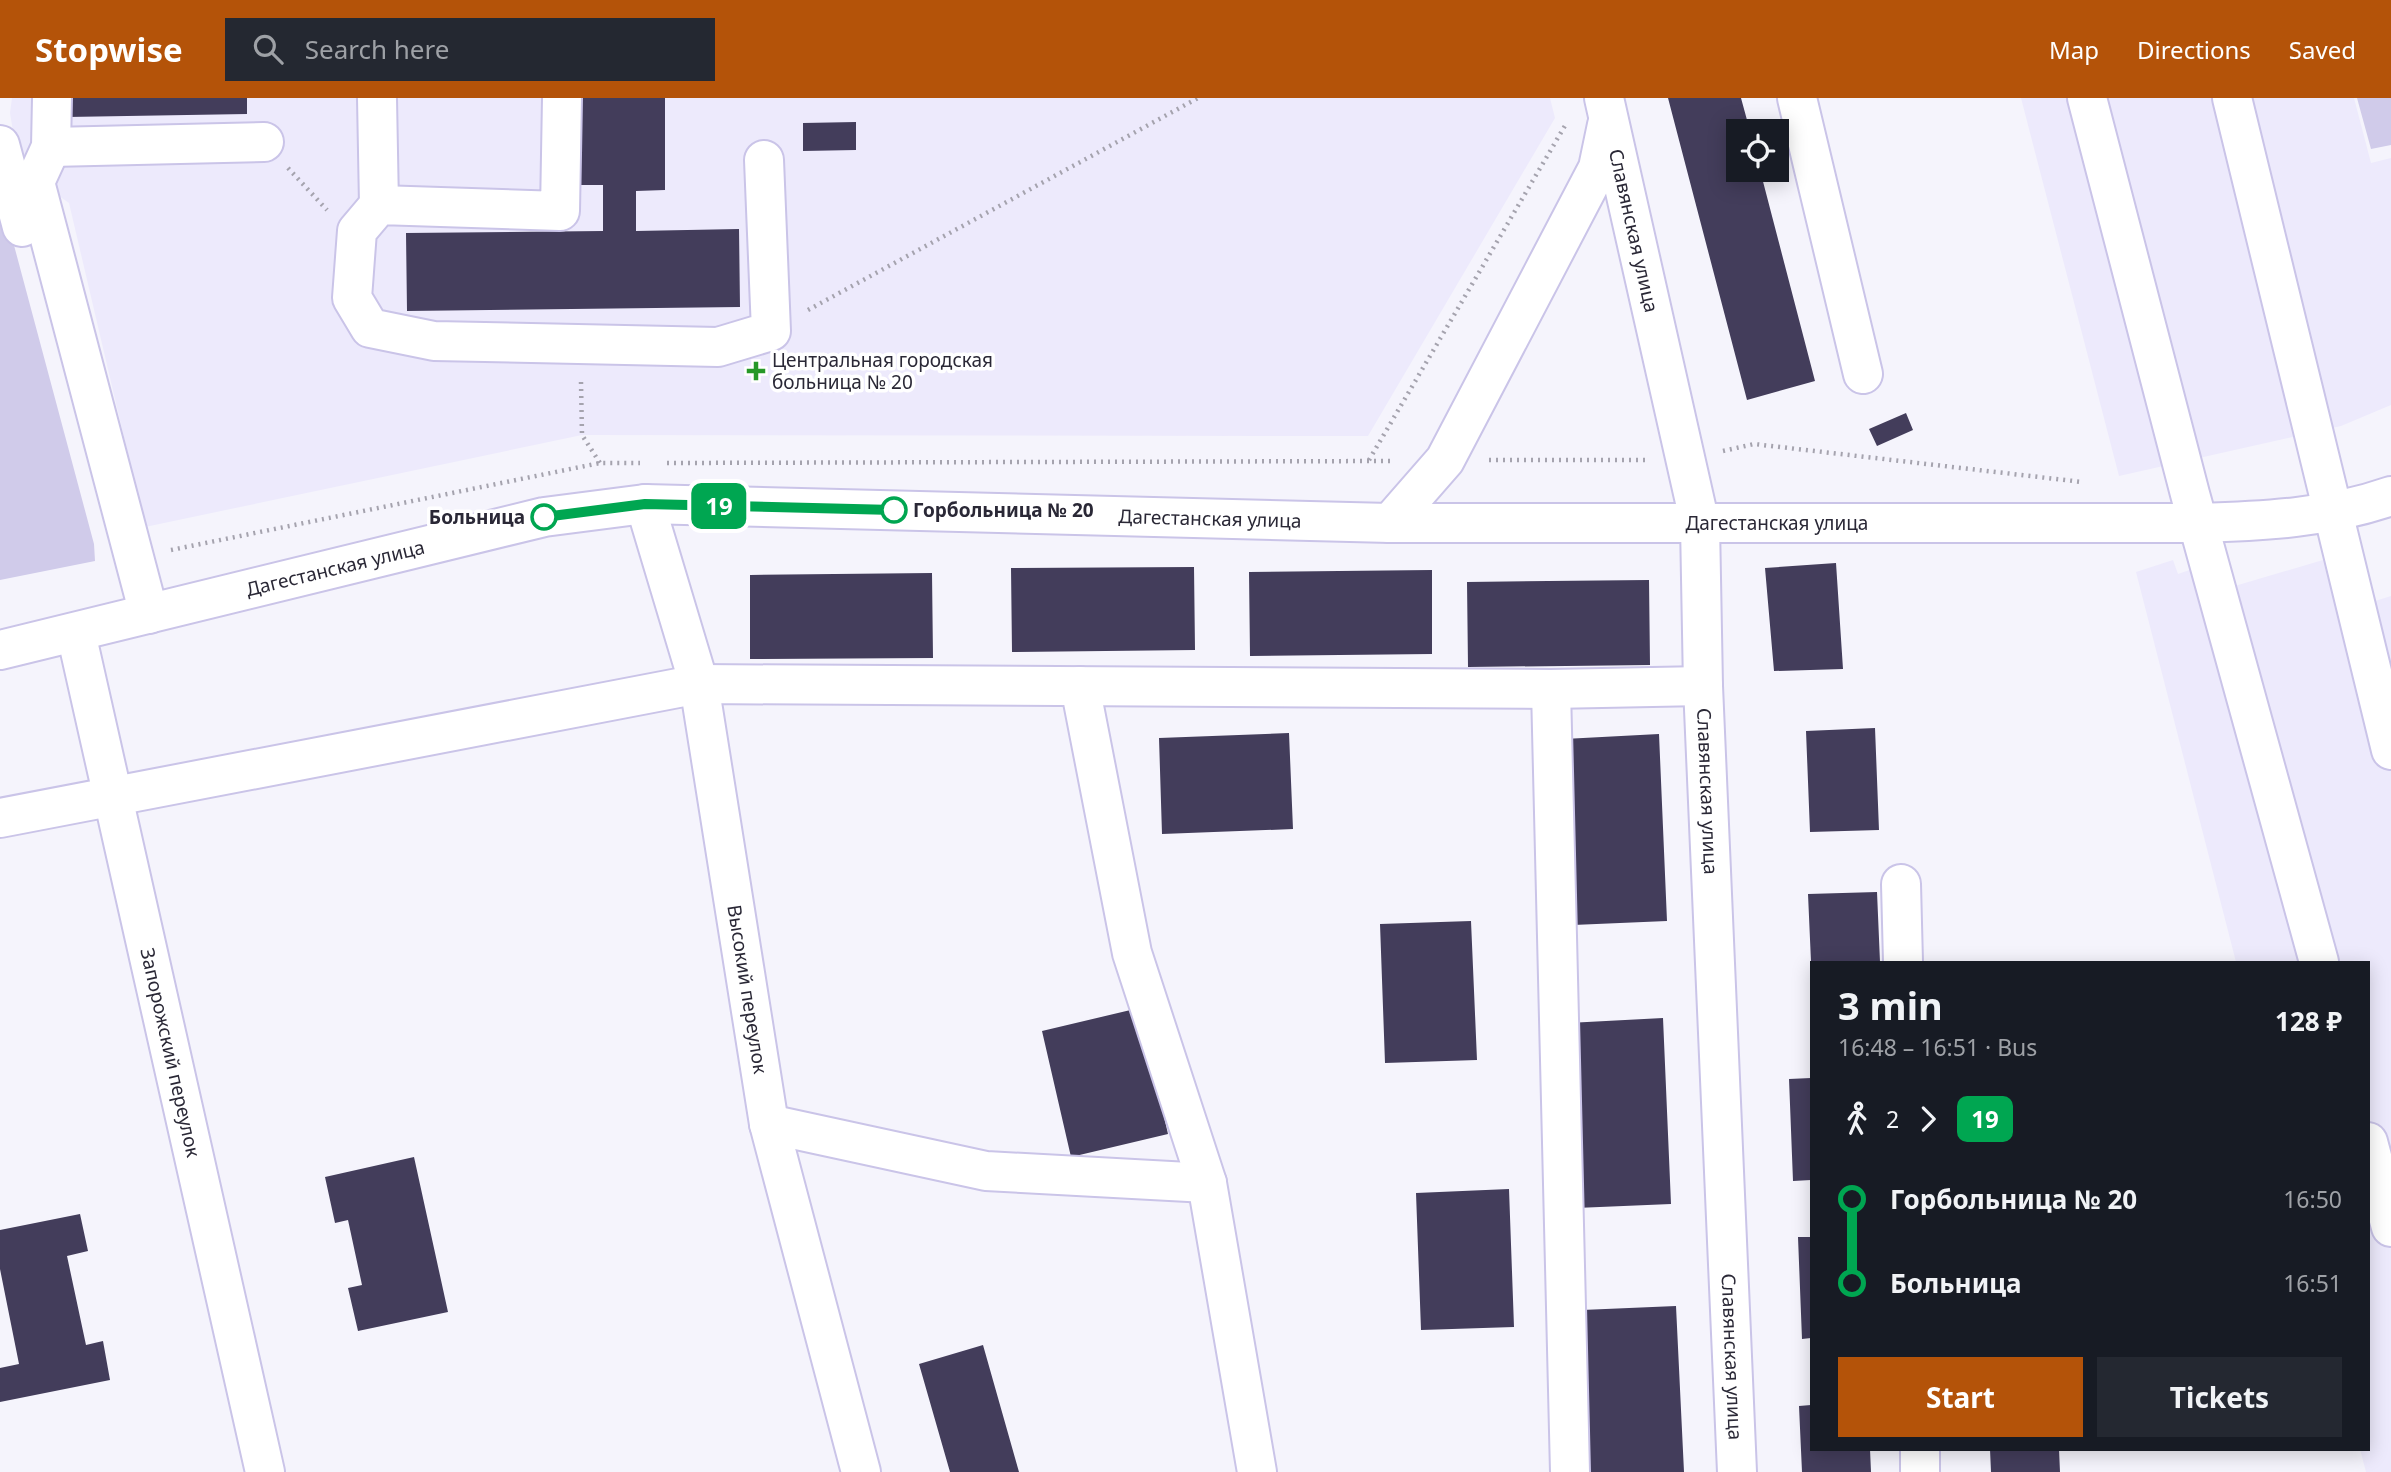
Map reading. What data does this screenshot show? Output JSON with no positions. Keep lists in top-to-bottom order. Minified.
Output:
{"streets":{"street":["Славянская улица","Дагестанская улица","Высокий переулок","Запорожский переулок"]},"crossings":[["Славянская улица","Дагестанская улица"],["Дагестанская улица","Высокий переулок"],["Дагестанская улица","Запорожский переулок"]],"places":{"health":["Центральная городская больница № 20"],"other":["Горбольница № 20","Больница"]},"lines":["bus line 19"],"page":{"header":"Stopwise","search":"Search here","nav":["Map","Directions","Saved"],"on_map":"19","heading":["3 min","16:48 – 16:51 · Bus","128 ₽"],"legs":["2","19"],"list":[{"name":"Горбольница № 20","value":"16:50"},{"name":"Больница","value":"16:51"}],"buttons":["Start","Tickets"]}}
